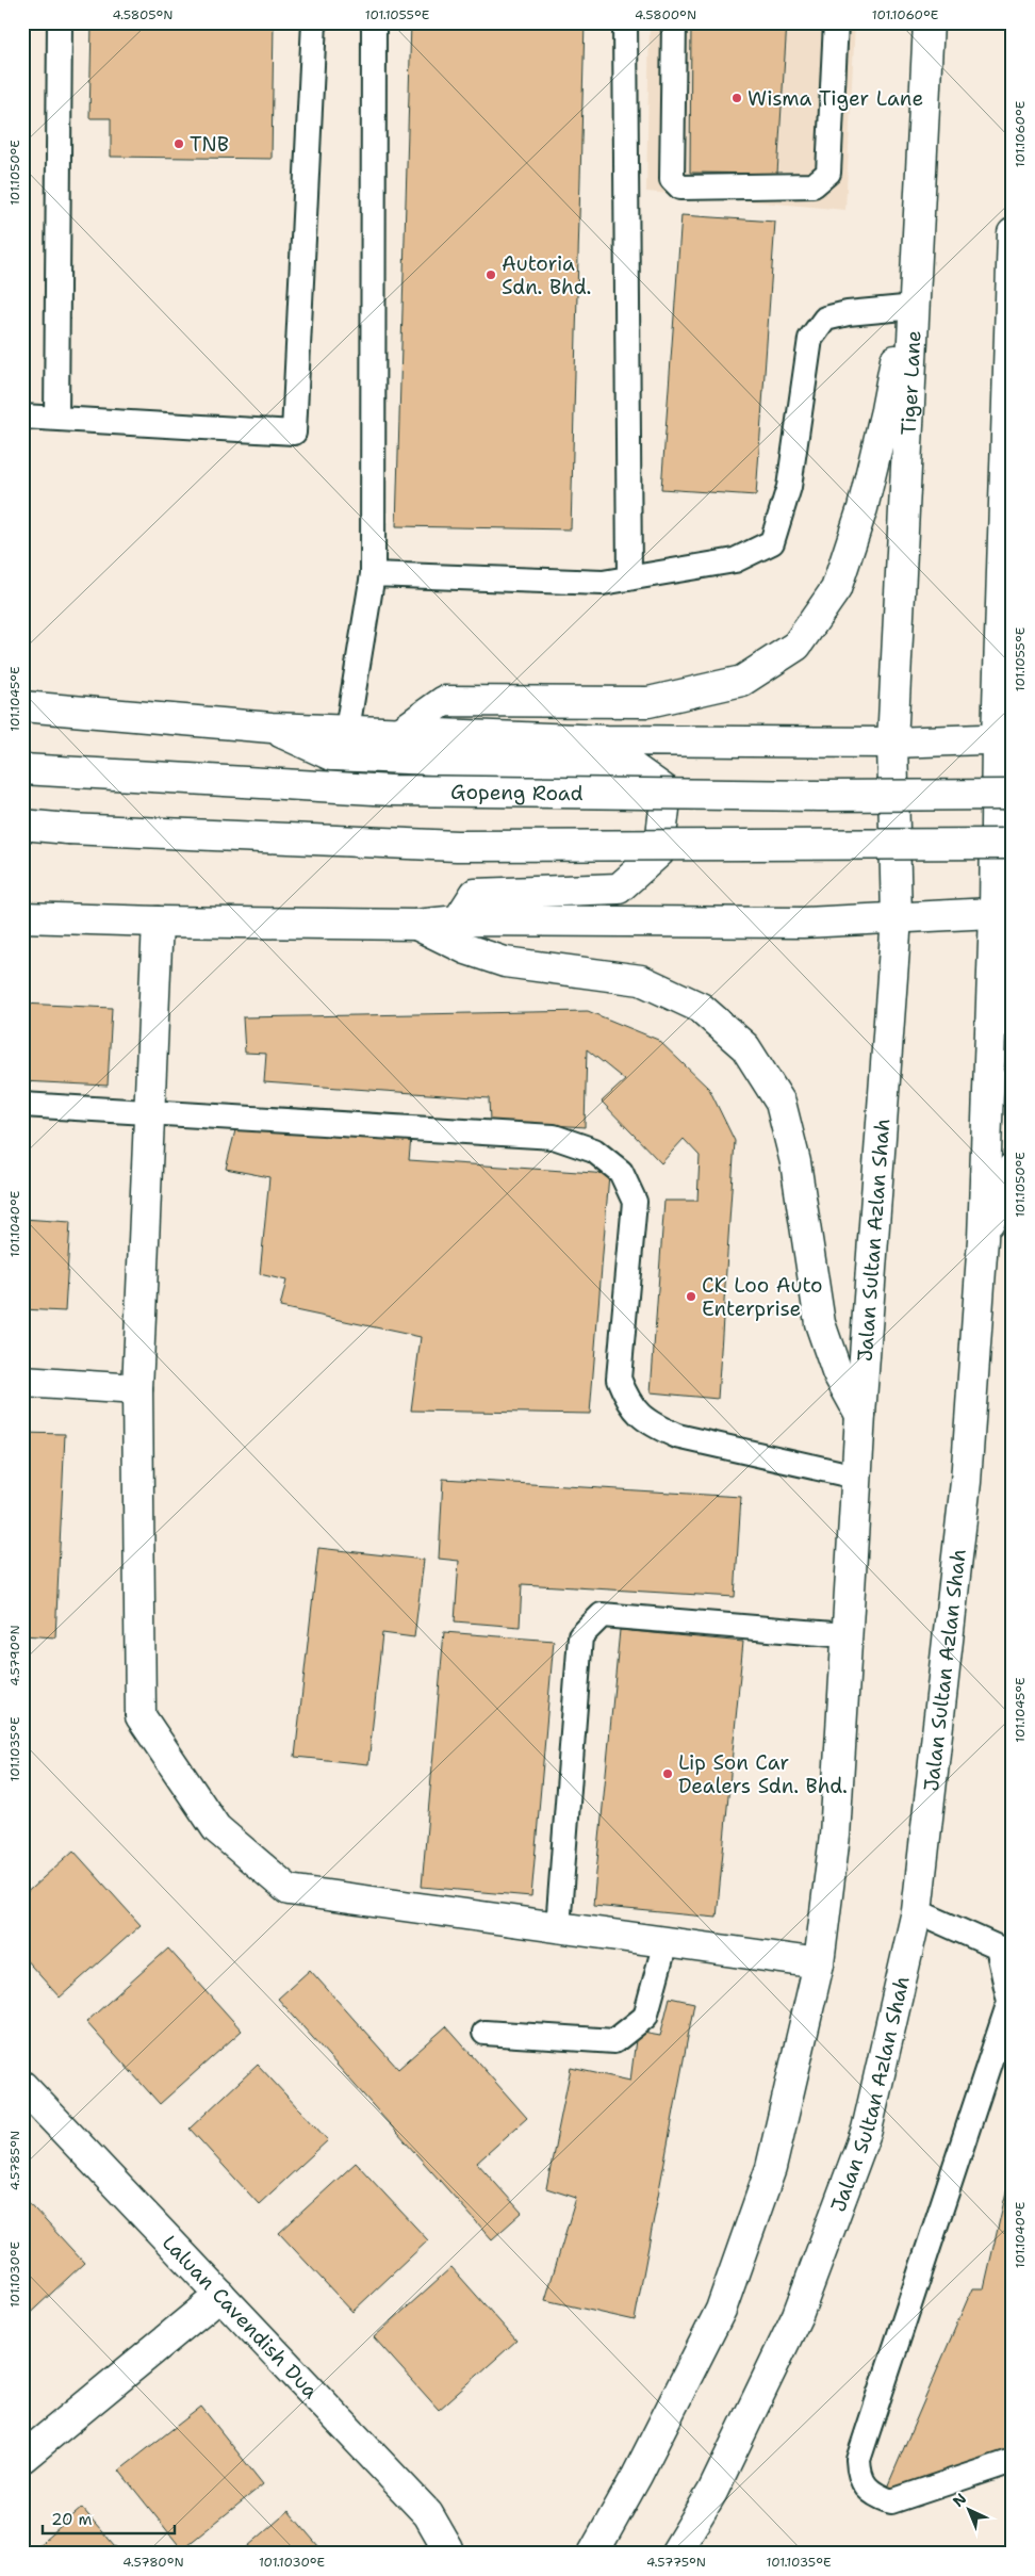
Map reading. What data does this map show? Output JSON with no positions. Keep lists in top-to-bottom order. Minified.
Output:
{"streets":{"main road":["Tiger Lane","Gopeng Road","Jalan Sultan Azlan Shah","Laluan Cavendish Dua"]},"crossings":[["Tiger Lane","Jalan Sultan Azlan Shah"]],"places":["Wisma Tiger Lane","TNB","Autoria Sdn. Bhd.","CK Loo Auto Enterprise","Lip Son Car Dealers Sdn. Bhd."],"scale_bar":"20 m","north":"top left","coordinates":["4.5805°N","101.1055°E","4.5800°N","101.1060°E","101.1050°E","101.1045°E","101.1040°E","4.5790°N","101.1035°E","4.5785°N","101.1030°E","4.5780°N","4.5775°N"]}
